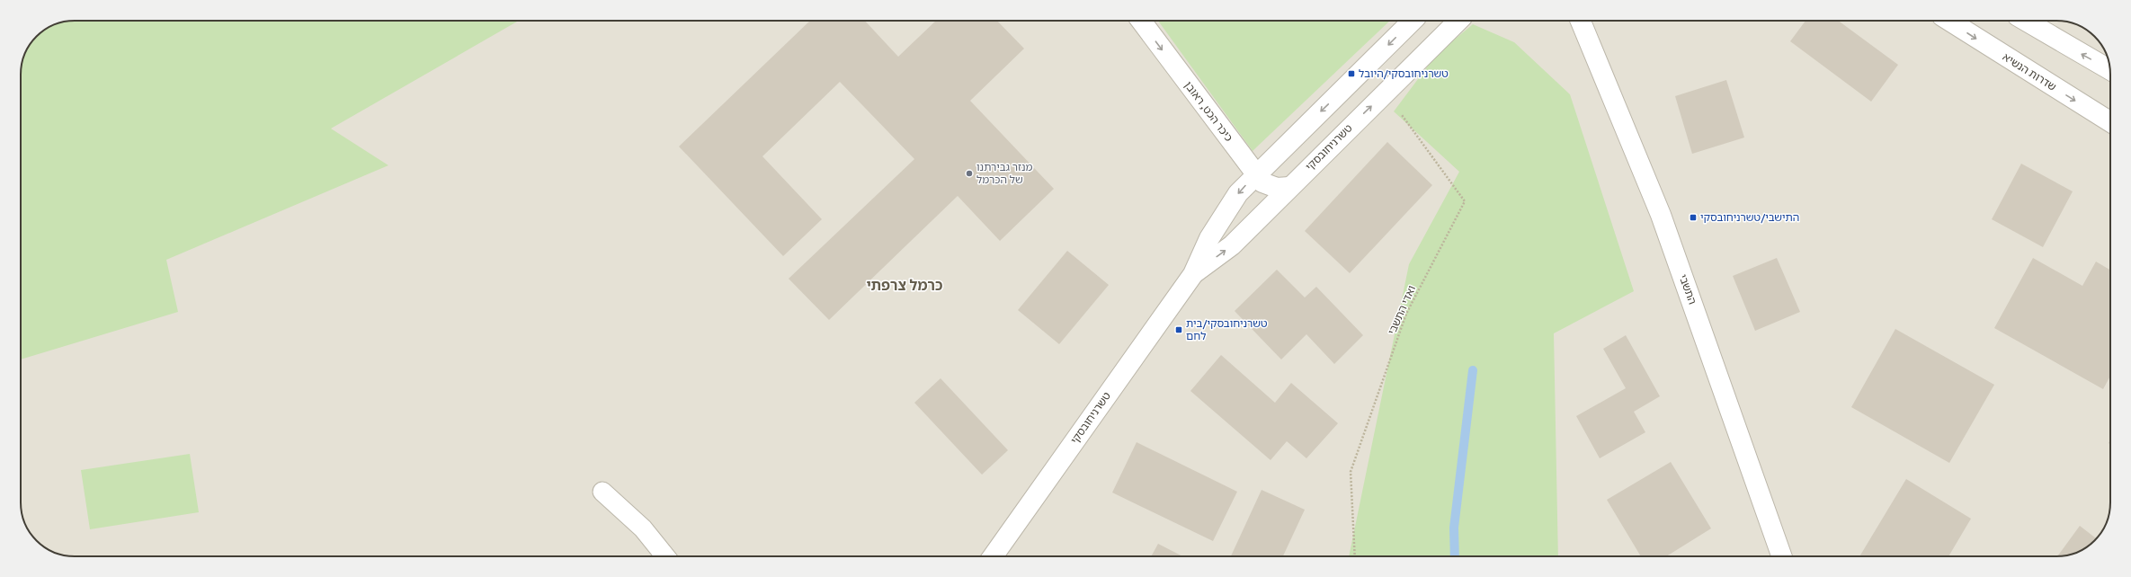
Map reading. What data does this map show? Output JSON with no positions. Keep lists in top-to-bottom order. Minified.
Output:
{"streets":{"street":["שדרות הנשיא","כיכר הכט, ראובן","טשרניחובסקי","התשבי"],"path":["ואדי התשבי"]},"crossings":[["כיכר הכט, ראובן","טשרניחובסקי"],["טשרניחובסקי","ואדי התשבי"]],"one_way":["כיכר הכט, ראובן"],"districts":["כרמל צרפתי"],"places":{"transit":["טשרניחובסקי/היובל","התישבי/טשרניחובסקי","טשרניחובסקי/בית לחם"],"other":["מנזר גבירתנו של הכרמל"]}}
